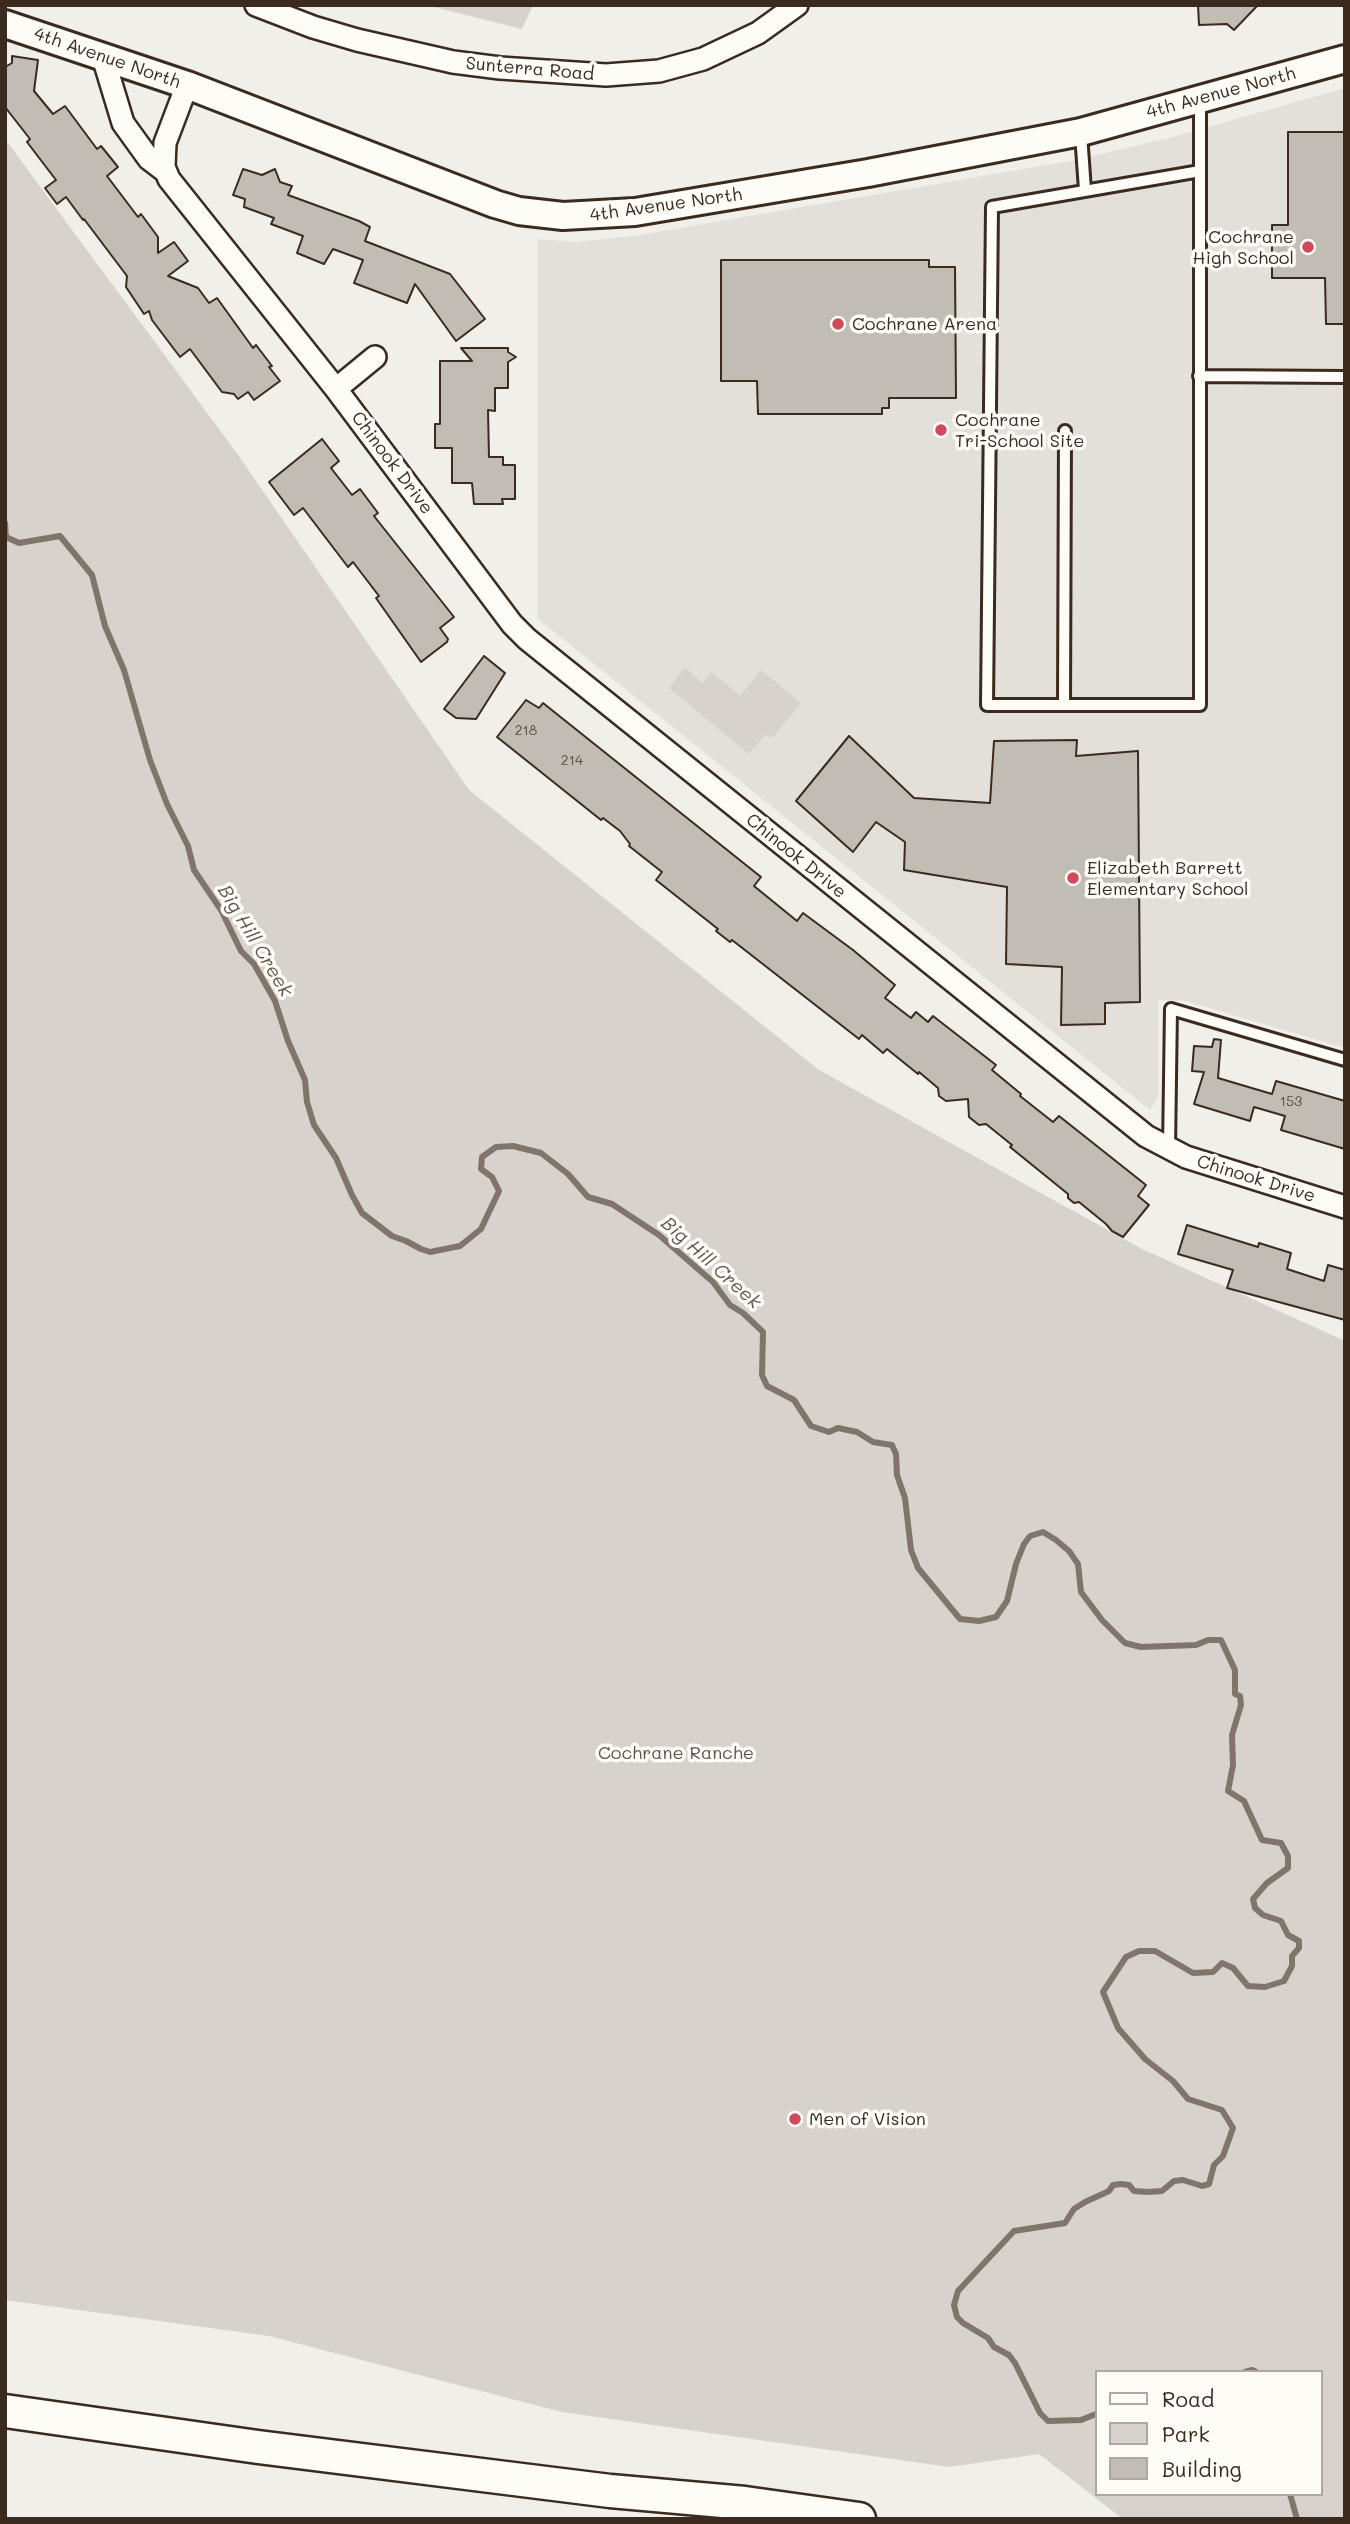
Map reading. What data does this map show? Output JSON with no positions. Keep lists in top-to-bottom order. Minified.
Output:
{"streets":{"street":["4th Avenue North","Sunterra Road","Chinook Drive"]},"crossings":[["4th Avenue North","Chinook Drive"]],"water":["Big Hill Creek"],"parks":["Cochrane Ranche"],"places":["Cochrane High School","Cochrane Arena","Cochrane Tri-School Site","Elizabeth Barrett Elementary School","Men of Vision"],"house_numbers":["218","214","153"],"legend":["Road","Park","Building"]}
